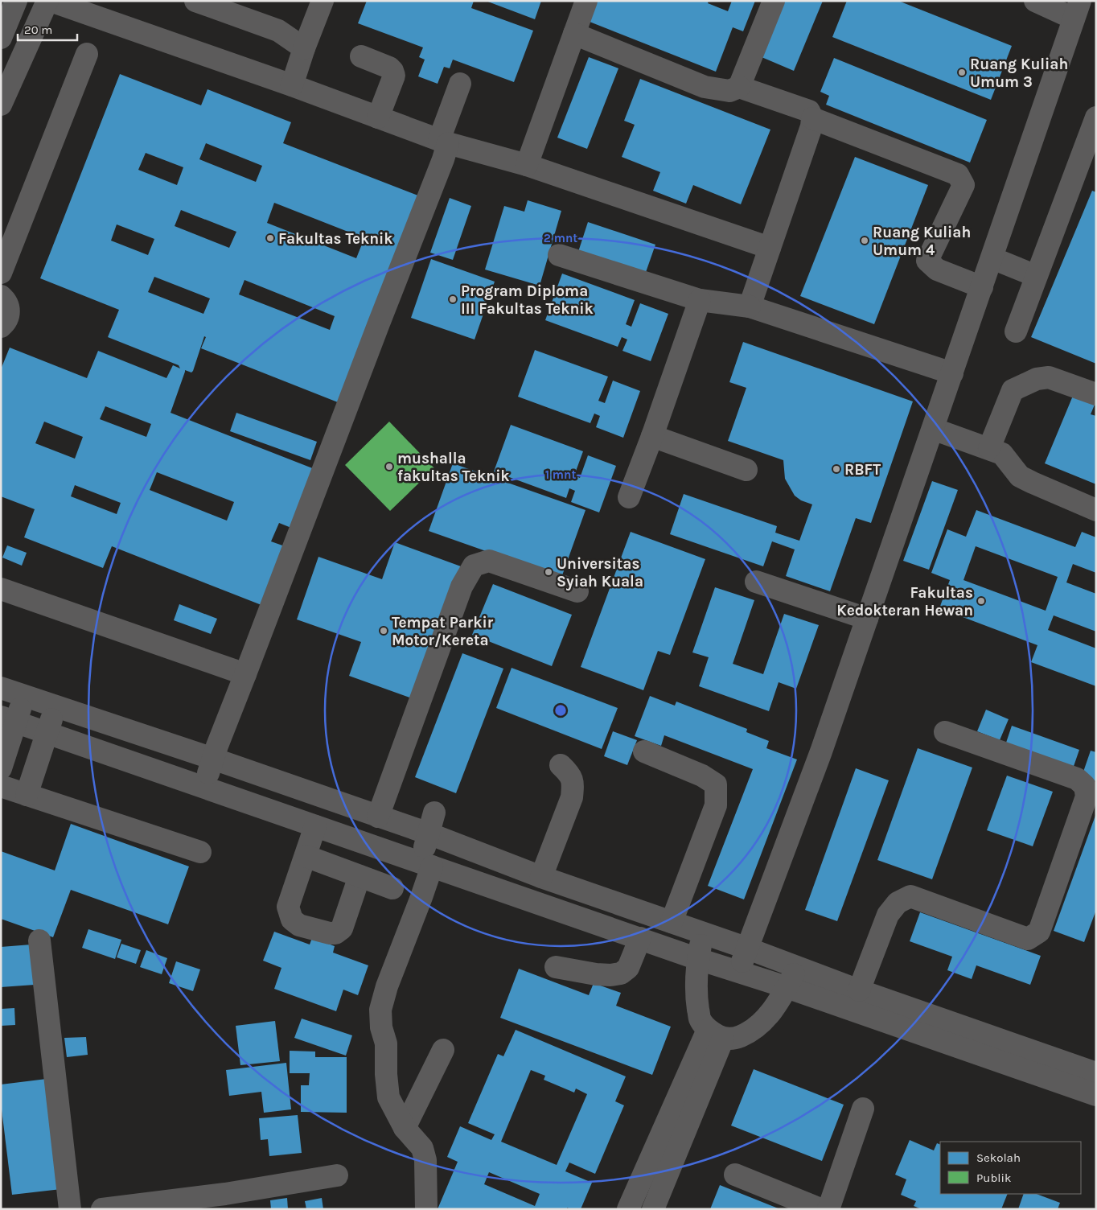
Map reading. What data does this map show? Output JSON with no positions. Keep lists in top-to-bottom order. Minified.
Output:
{"places":["Ruang Kuliah Umum 3","Fakultas Teknik","Ruang Kuliah Umum 4","Program Diploma III Fakultas Teknik","mushalla fakultas Teknik","RBFT","Universitas Syiah Kuala","Fakultas Kedokteran Hewan","Tempat Parkir Motor/Kereta"],"legend":["Sekolah","Publik"],"scale_bar":"20 m","rings":["2 mnt","1 mnt"]}
